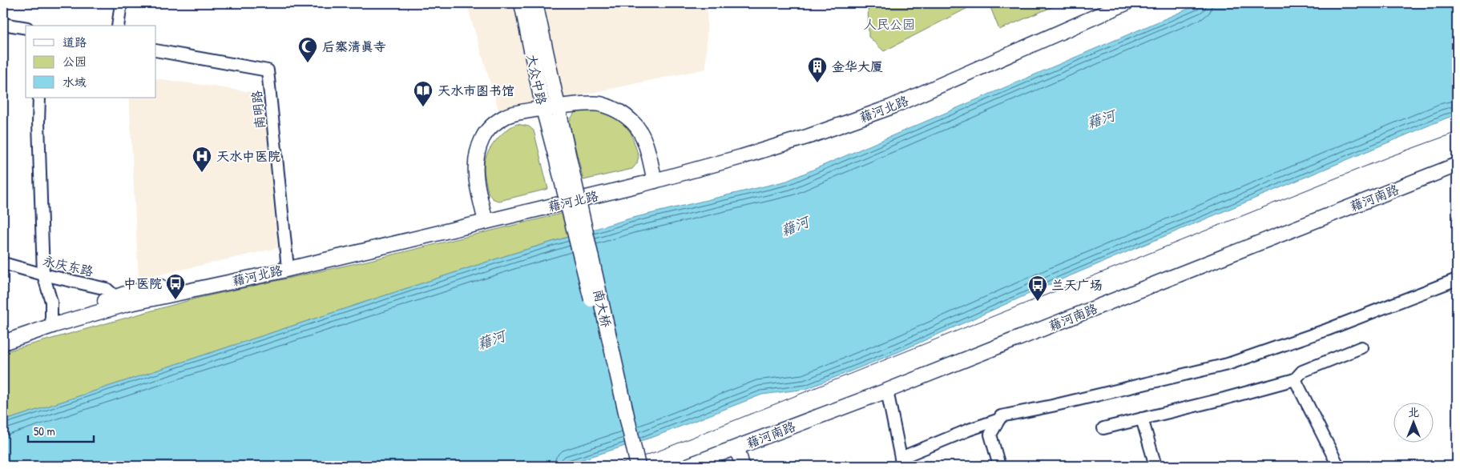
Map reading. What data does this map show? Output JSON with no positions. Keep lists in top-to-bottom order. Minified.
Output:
{"streets":{"main road":["大众中路","藉河北路","藉河南路","南大桥"],"street":["南明路","永庆东路"]},"crossings":[["大众中路","南大桥"],["藉河北路","南明路"],["藉河北路","永庆东路"]],"water":["藉河"],"parks":["人民公园"],"places":{"mosque":["后寨清真寺"],"building":["金华大厦"],"library":["天水市图书馆"],"hospital":["天水中医院"],"bus stop":["中医院","兰天广场"]},"legend":["道路","公园","水域"],"scale_bar":"50 m","north":"top"}
